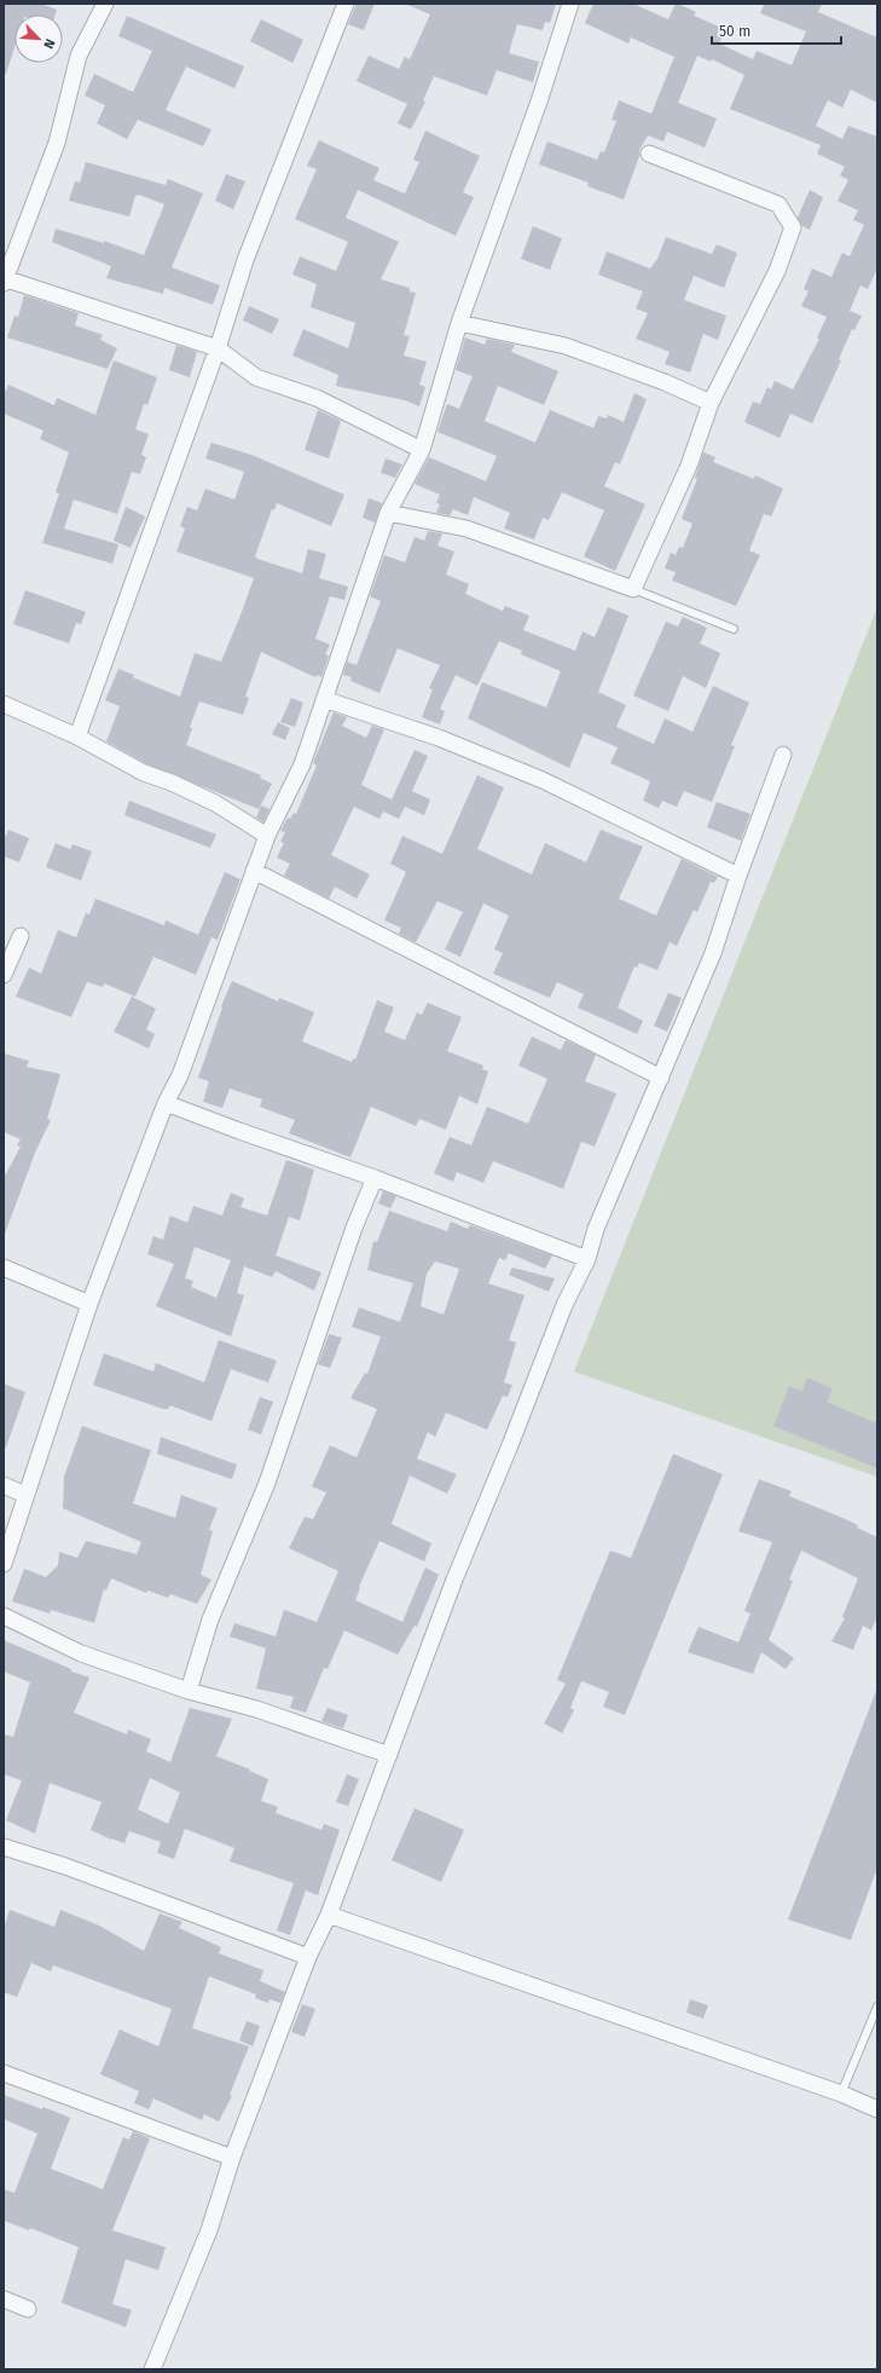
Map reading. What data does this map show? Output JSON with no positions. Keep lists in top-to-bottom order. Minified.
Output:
{"scale_bar":"50 m","north":"bottom right"}
